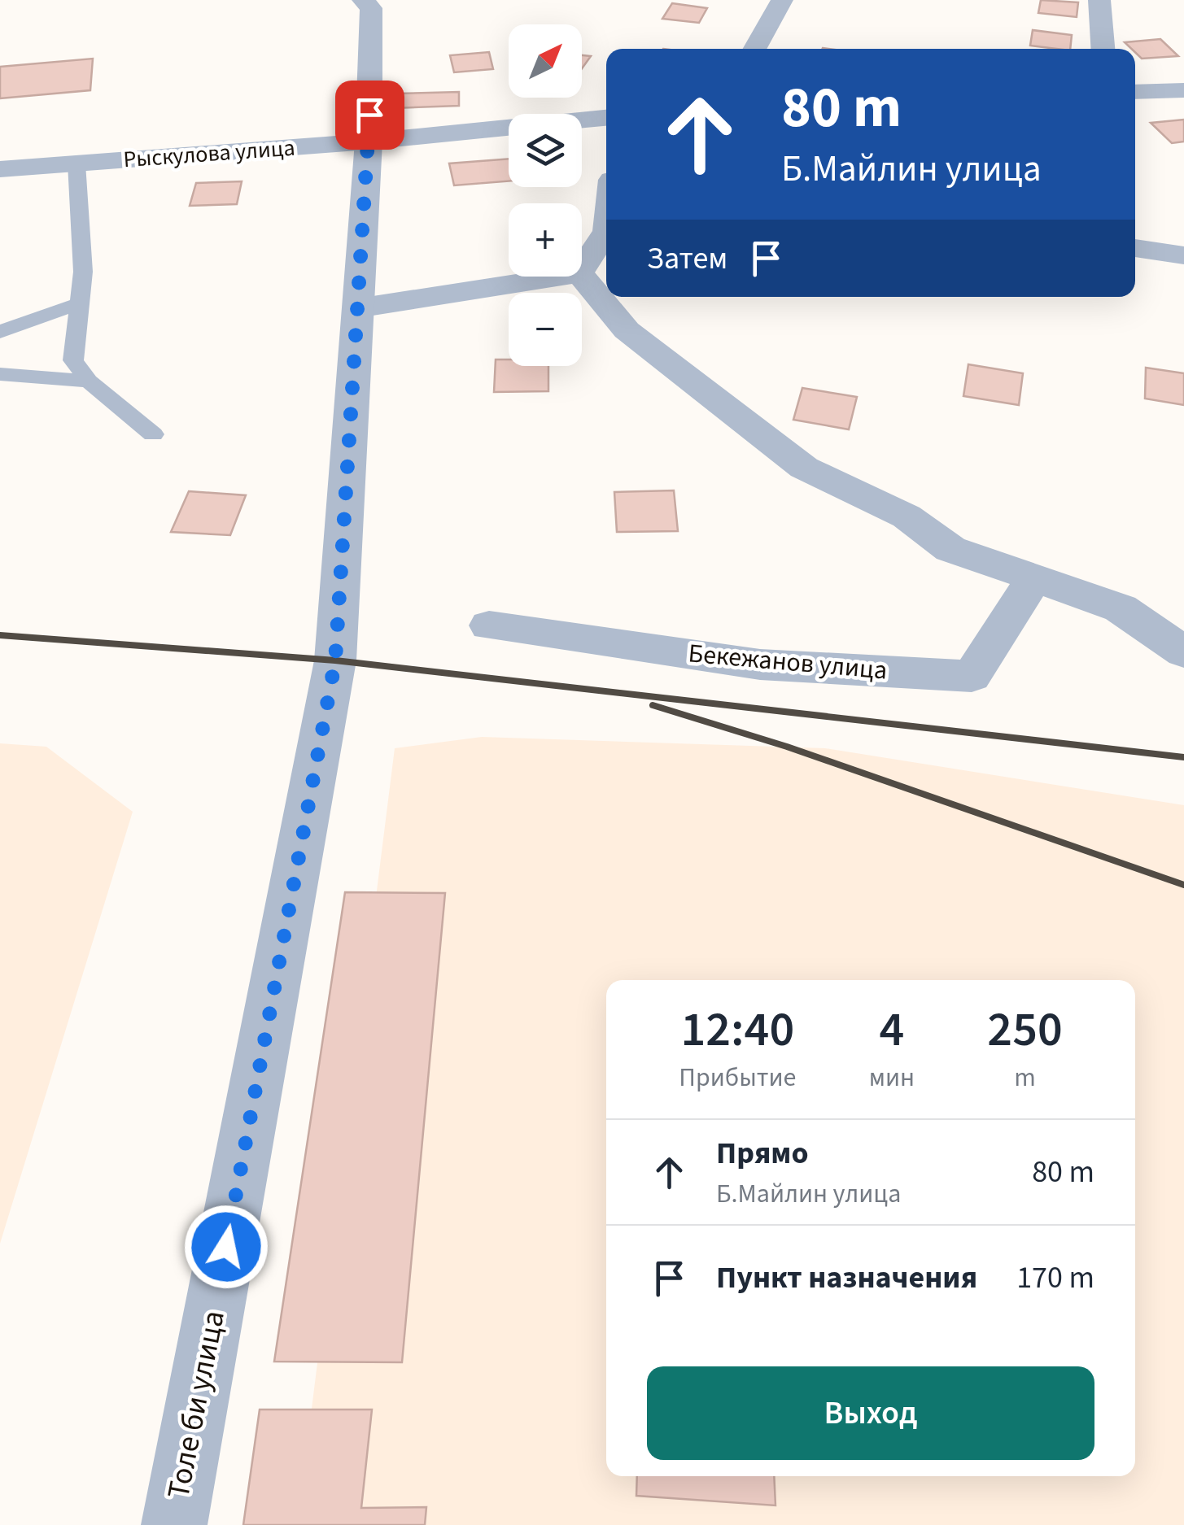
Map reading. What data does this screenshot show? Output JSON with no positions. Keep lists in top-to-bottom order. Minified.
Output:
{"streets":{"street":["Рыскулова улица","Бекежанов улица","Толе би улица"]},"crossings":[["Рыскулова улица","Толе би улица"]],"north":"top right","page":{"map_buttons":["+","−"],"turn":["80 m","Б.Майлин улица"],"then":"Затем","eta":["12:40","Прибытие","4","мин","250","m"],"list":[{"name":"Прямо","note":"Б.Майлин улица","value":"80 m"},{"name":"Пункт назначения","value":"170 m"}],"buttons":"Выход"}}
